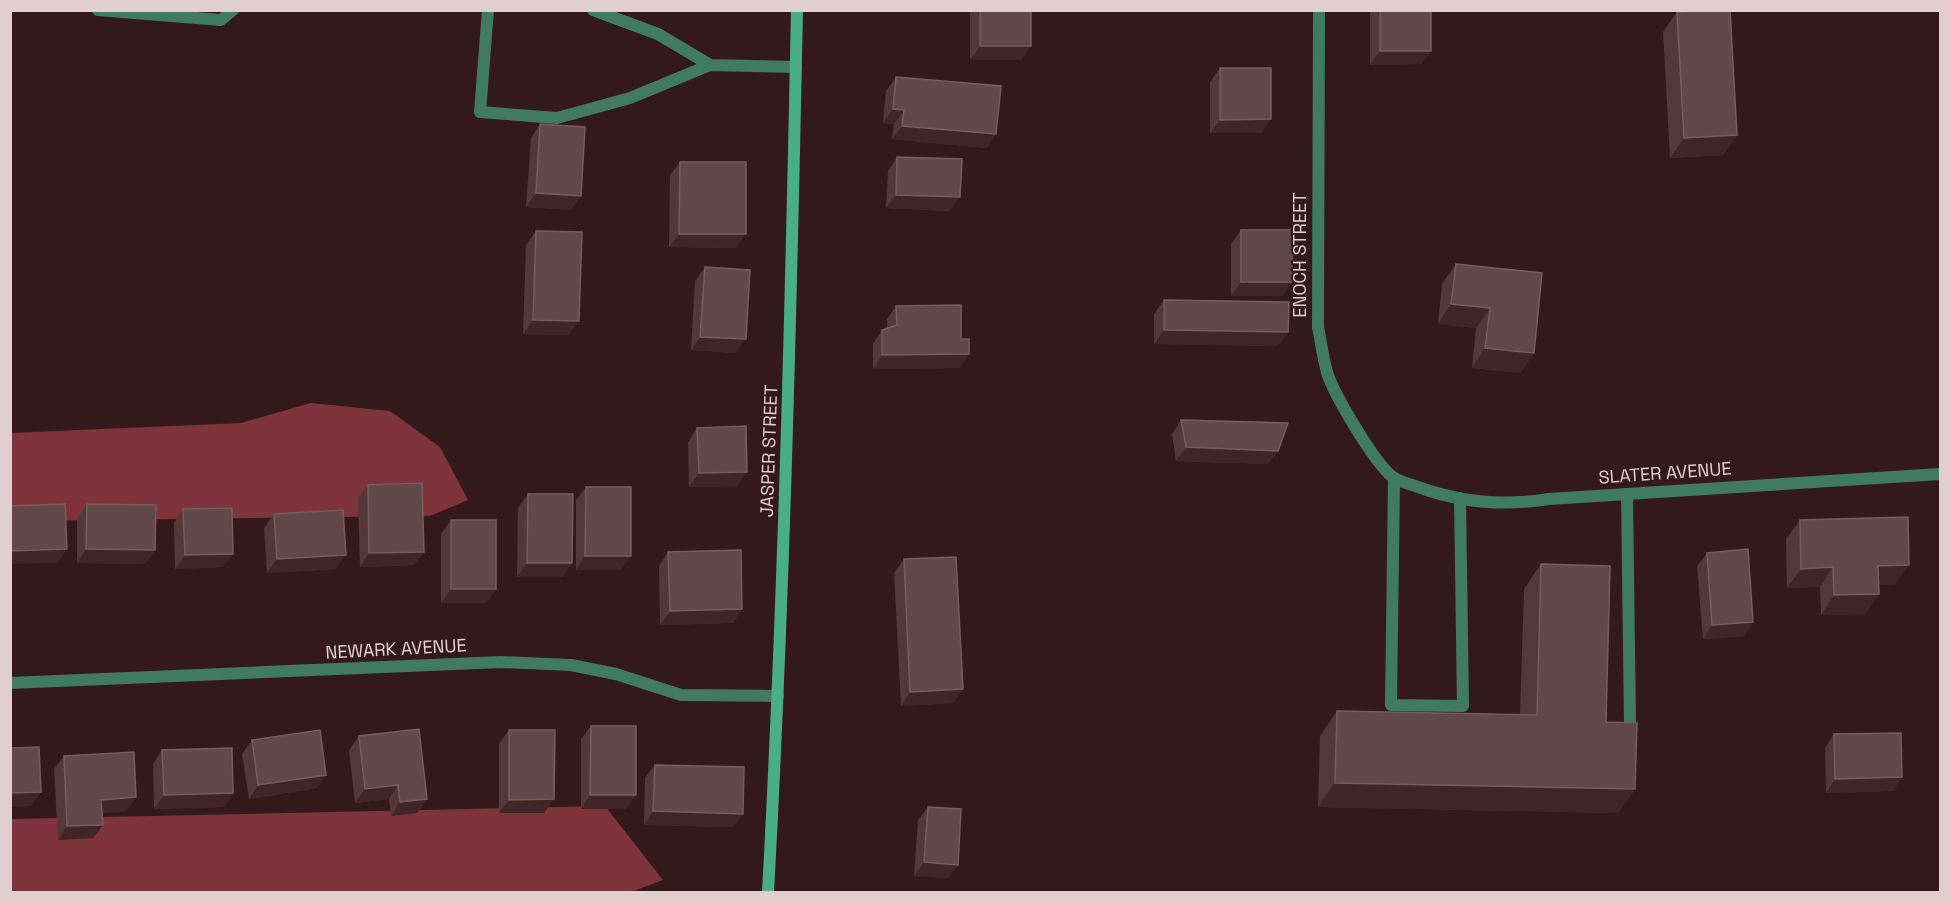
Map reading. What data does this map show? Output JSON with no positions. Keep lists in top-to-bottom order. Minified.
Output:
{"streets":{"street":["ENOCH STREET","JASPER STREET","SLATER AVENUE","NEWARK AVENUE"]},"crossings":[["ENOCH STREET","SLATER AVENUE"],["JASPER STREET","NEWARK AVENUE"]]}
